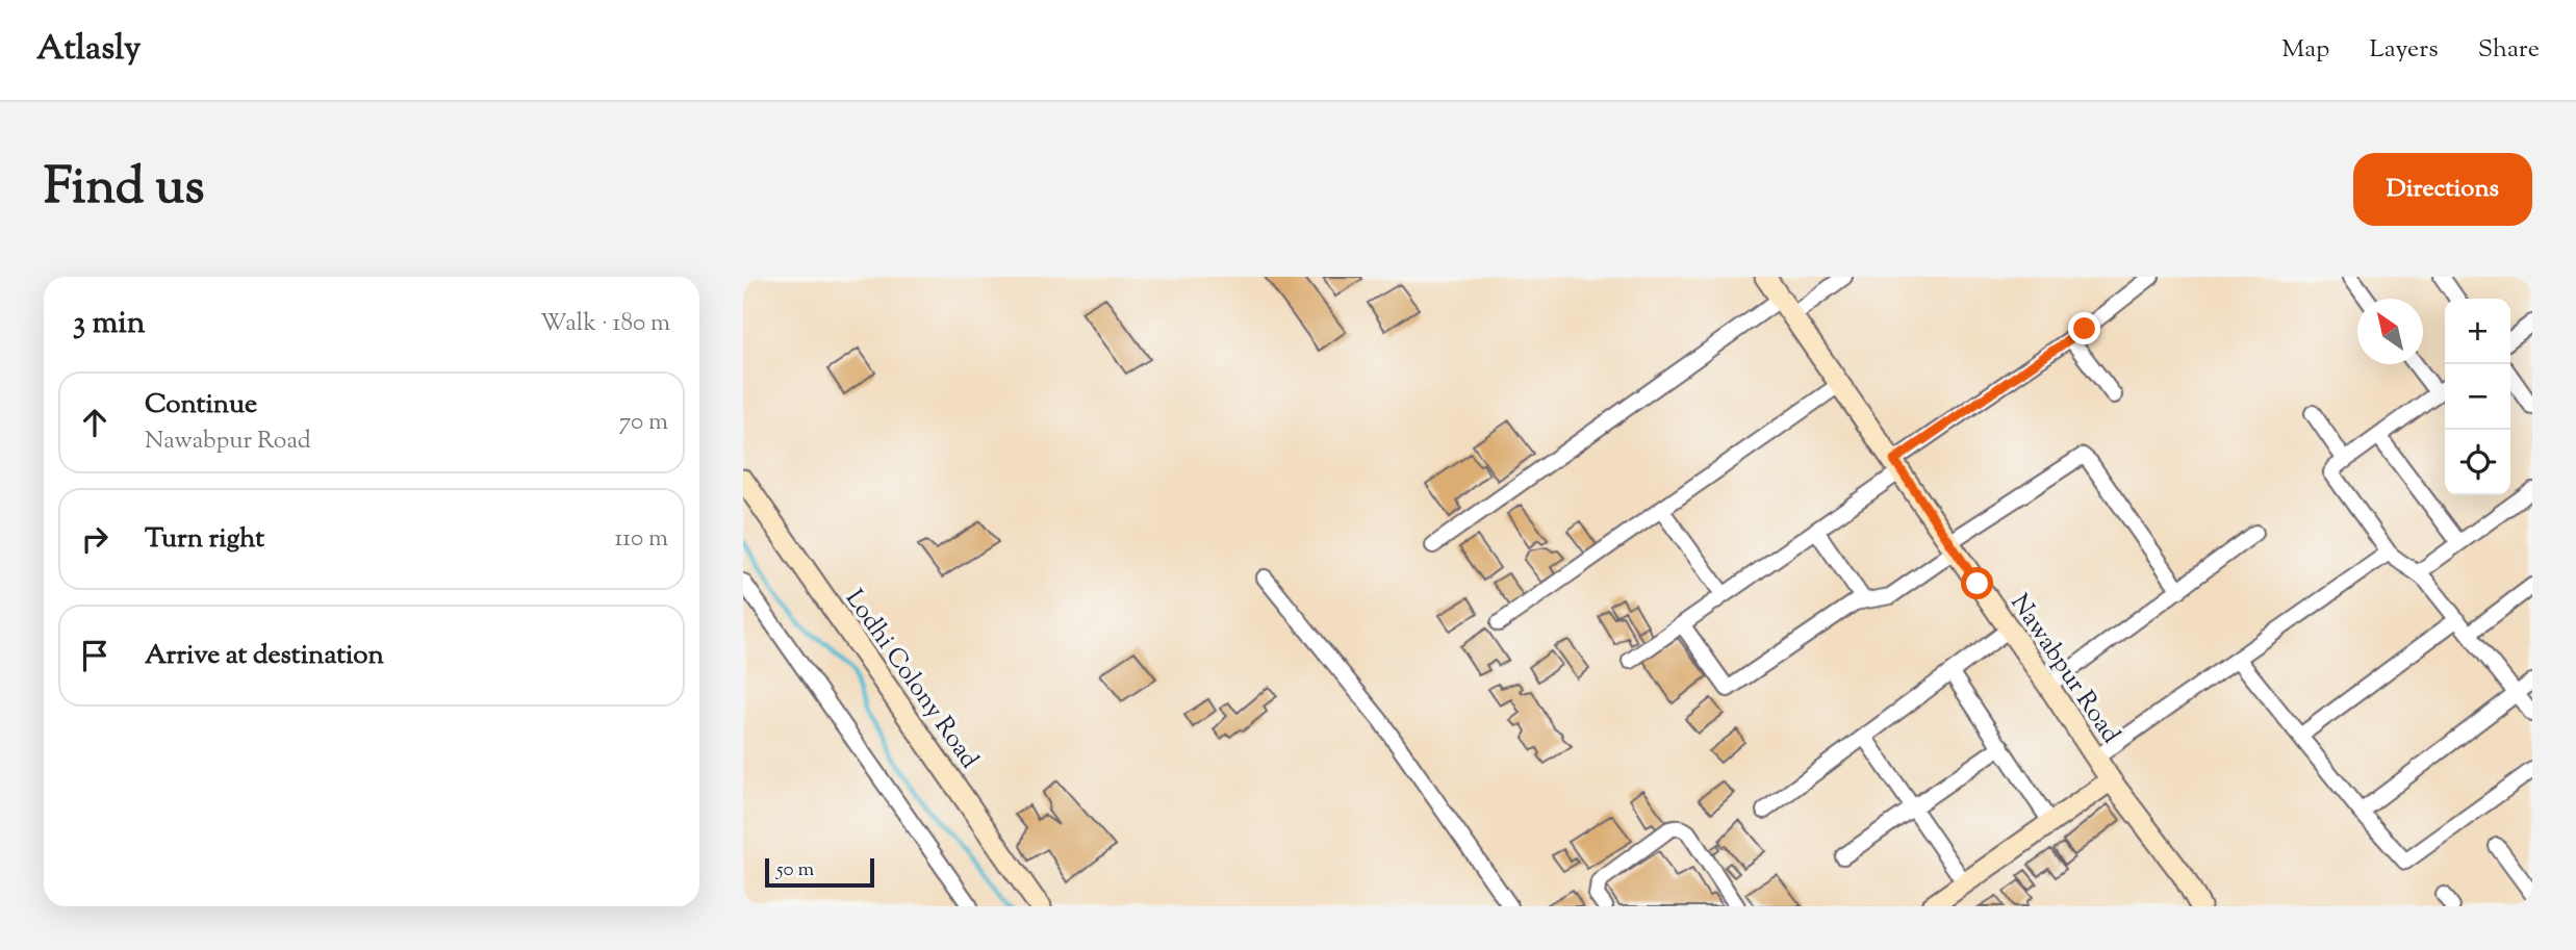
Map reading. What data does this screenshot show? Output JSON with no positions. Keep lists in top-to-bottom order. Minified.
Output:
{"streets":{"street":["Nawabpur Road","Lodhi Colony Road"]},"scale_bar":"50 m","north":"top left","page":{"header":"Atlasly","nav":["Map","Layers","Share"],"title":"Find us","buttons":"Directions","heading":["3 min","Walk · 180 m"],"map_buttons":["+","−"],"list":[["Continue","Nawabpur Road","70 m"],["Turn right","110 m"],"Arrive at destination"],"scale":"50 m"}}
